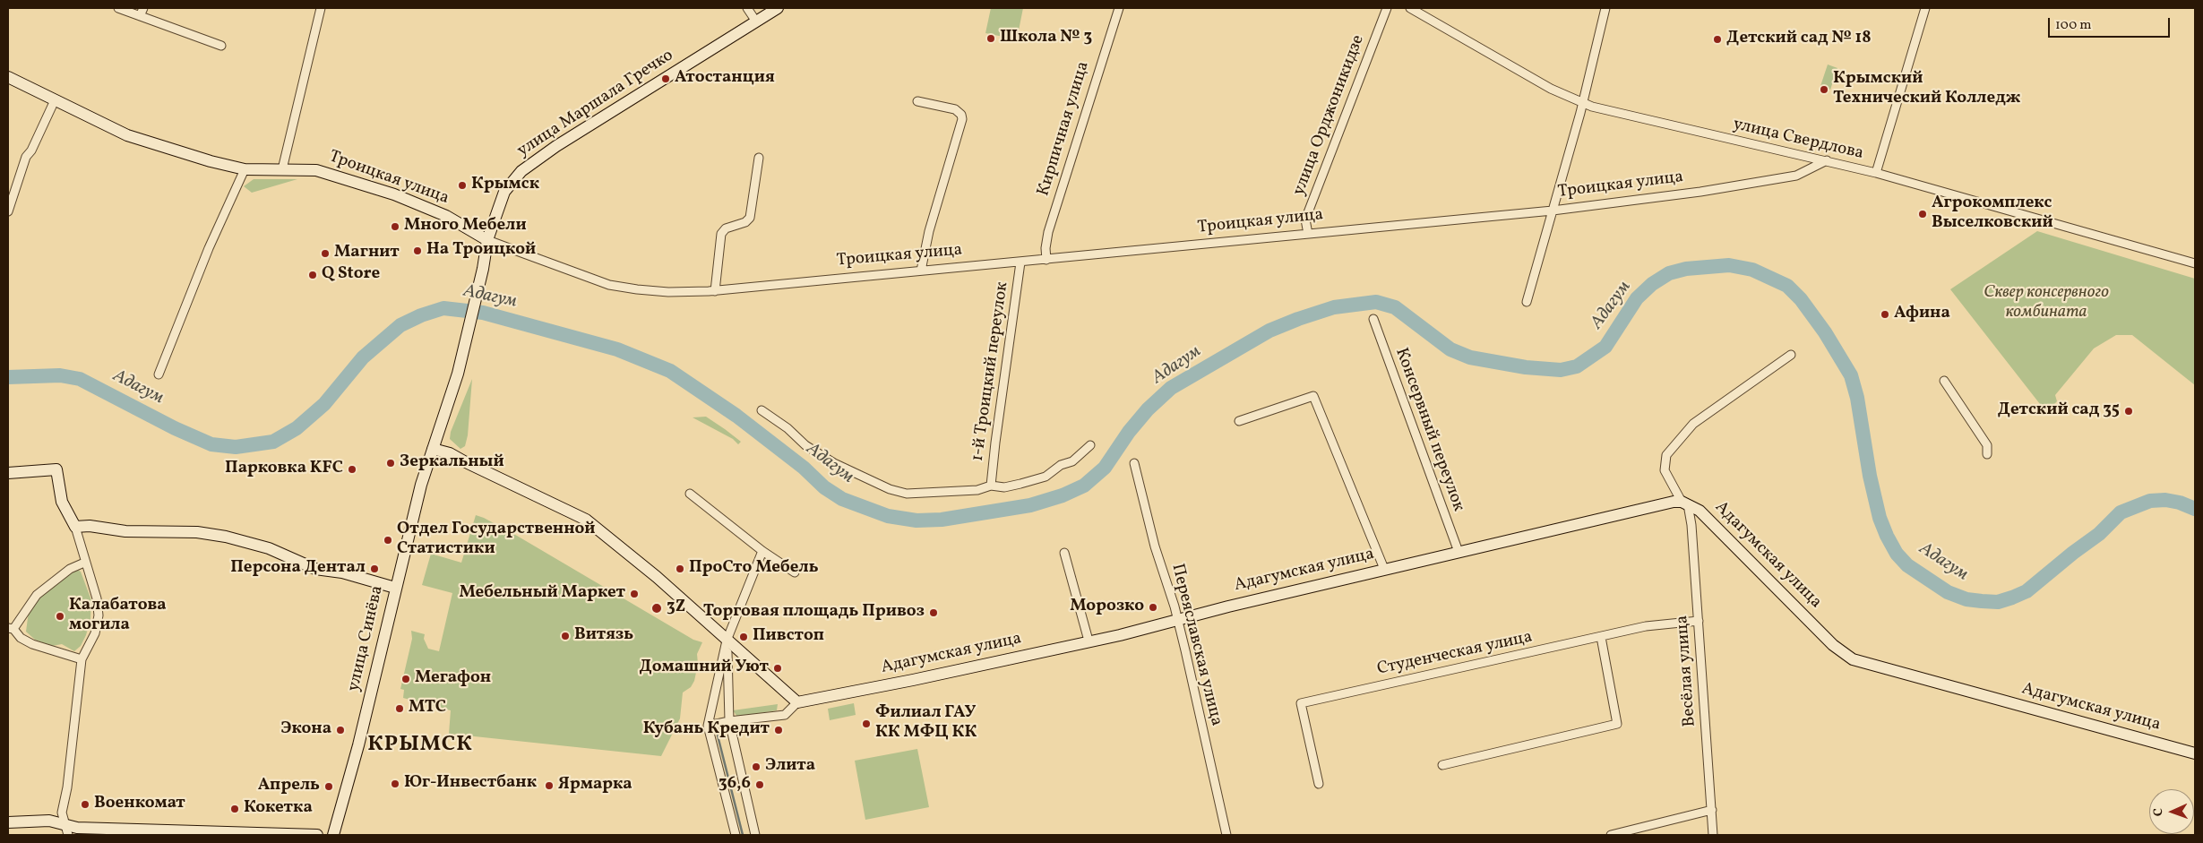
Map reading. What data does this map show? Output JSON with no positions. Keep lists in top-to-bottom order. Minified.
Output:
{"streets":{"main road":["улица Маршала Гречко","Троицкая улица","Адагумская улица","улица Синёва"],"street":["улица Орджоникидзе","Кирпичная улица","улица Свердлова","1-й Троицкий переулок","Консервный переулок","Переяславская улица","Студенческая улица","Весёлая улица"]},"crossings":[["улица Маршала Гречко","Троицкая улица"],["улица Маршала Гречко","улица Синёва"],["улица Орджоникидзе","Троицкая улица"],["Кирпичная улица","Троицкая улица"],["улица Свердлова","Троицкая улица"],["Троицкая улица","1-й Троицкий переулок"],["Консервный переулок","Адагумская улица"],["Адагумская улица","Переяславская улица"],["Адагумская улица","Весёлая улица"],["Студенческая улица","Весёлая улица"]],"districts":["КРЫМСК"],"water":["Адагум"],"parks":["Сквер консервного комбината"],"places":["Школа № 3","Детский сад № 18","Атостанция","Крымский Технический Колледж","Крымск","Агрокомплекс Выселковский","Много Мебели","На Троицкой","Магнит","Q Store","Афина","Детский сад 35","Зеркальный","Парковка KFC","Отдел Государственной Статистики","Персона Дентал","ПроСто Мебель","Мебельный Маркет","Морозко","3Z","Торговая площадь Привоз","Калабатова могила","Витязь","Пивстоп","Домашний Уют","Мегафон","МТС","Филиал ГАУ КК МФЦ КК","Экона","Кубань Кредит","Элита","Юг-Инвестбанк","36,6","Ярмарка","Апрель","Военкомат","Кокетка"],"scale_bar":"100 m","north":"left"}
